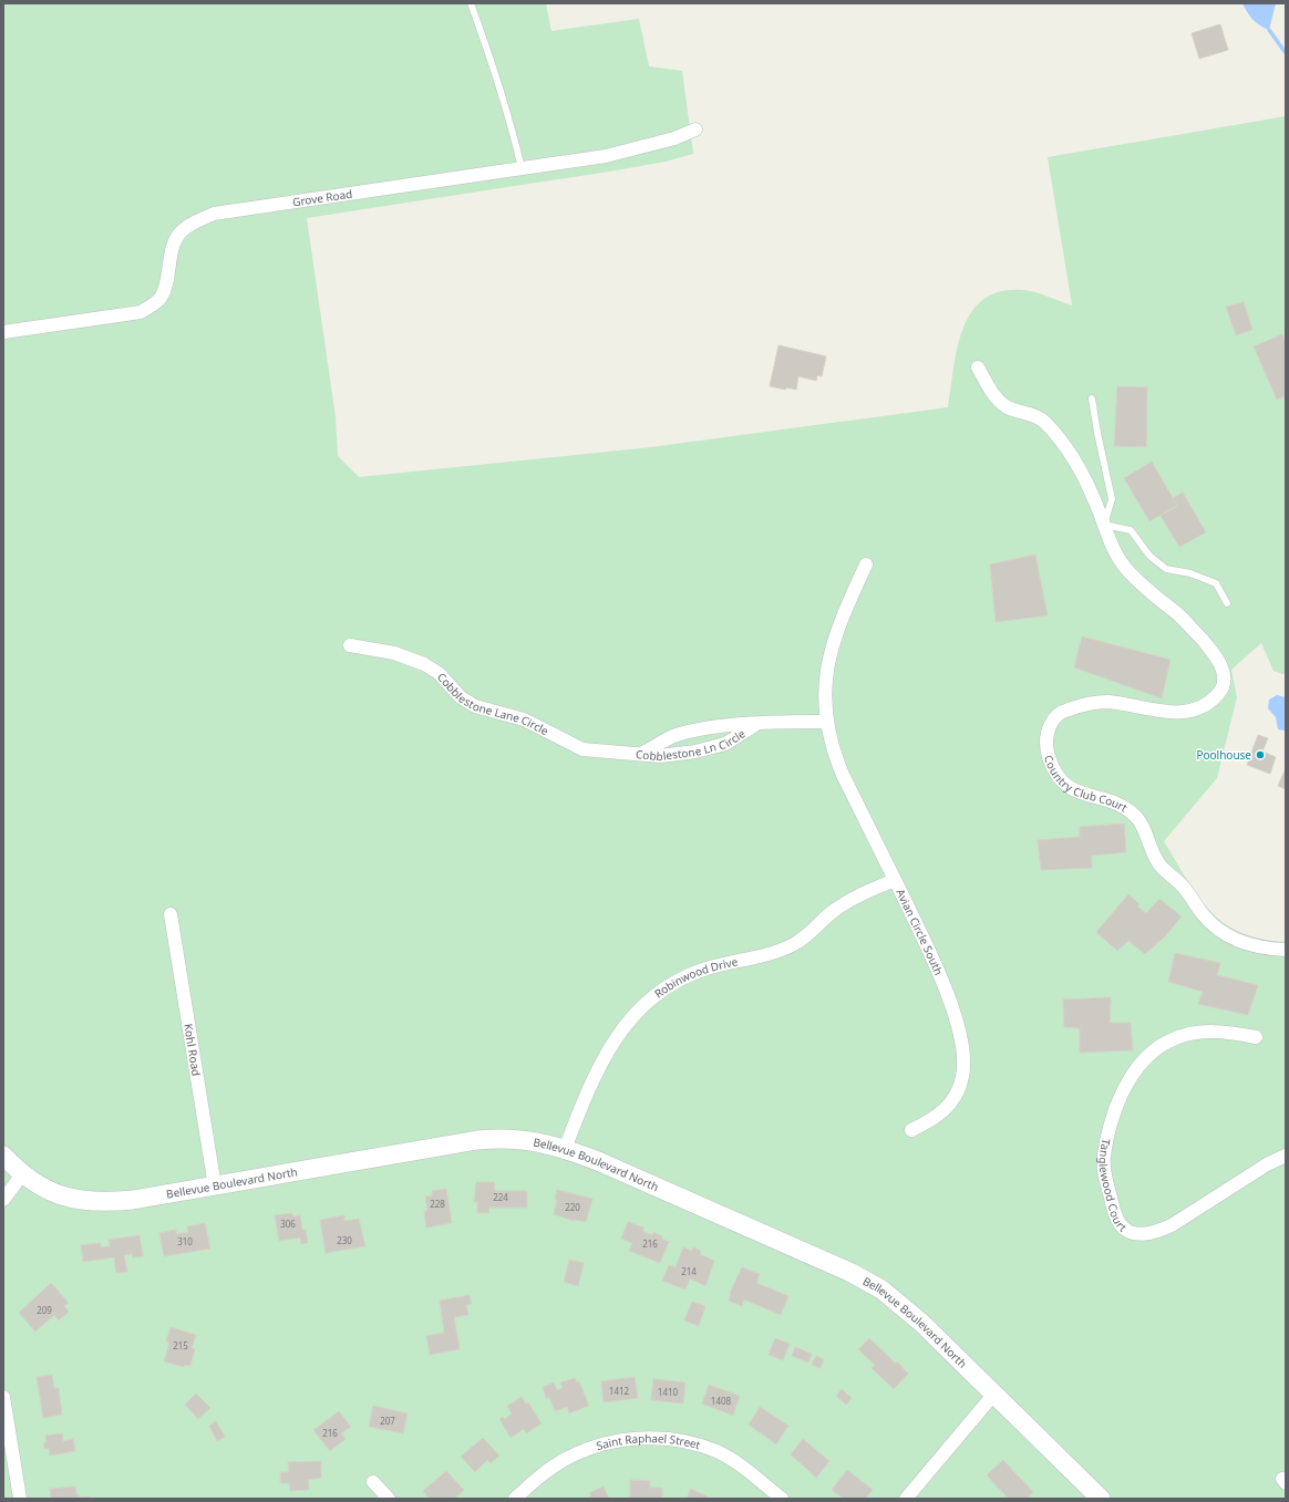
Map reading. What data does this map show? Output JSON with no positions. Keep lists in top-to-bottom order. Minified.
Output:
{"streets":{"main road":["Bellevue Boulevard North"],"street":["Grove Road","Cobblestone Lane Circle","Cobblestone Ln Circle","Country Club Court","Avian Circle South","Robinwood Drive","Kohl Road","Tanglewood Court","Saint Raphael Street"]},"crossings":[["Cobblestone Lane Circle","Cobblestone Ln Circle"],["Cobblestone Ln Circle","Avian Circle South"],["Avian Circle South","Robinwood Drive"],["Robinwood Drive","Bellevue Boulevard North"],["Kohl Road","Bellevue Boulevard North"]],"places":["Poolhouse"],"house_numbers":["224","228","220","306","230","310","216","214","209","215","1412","1410","1408","207","216"]}
